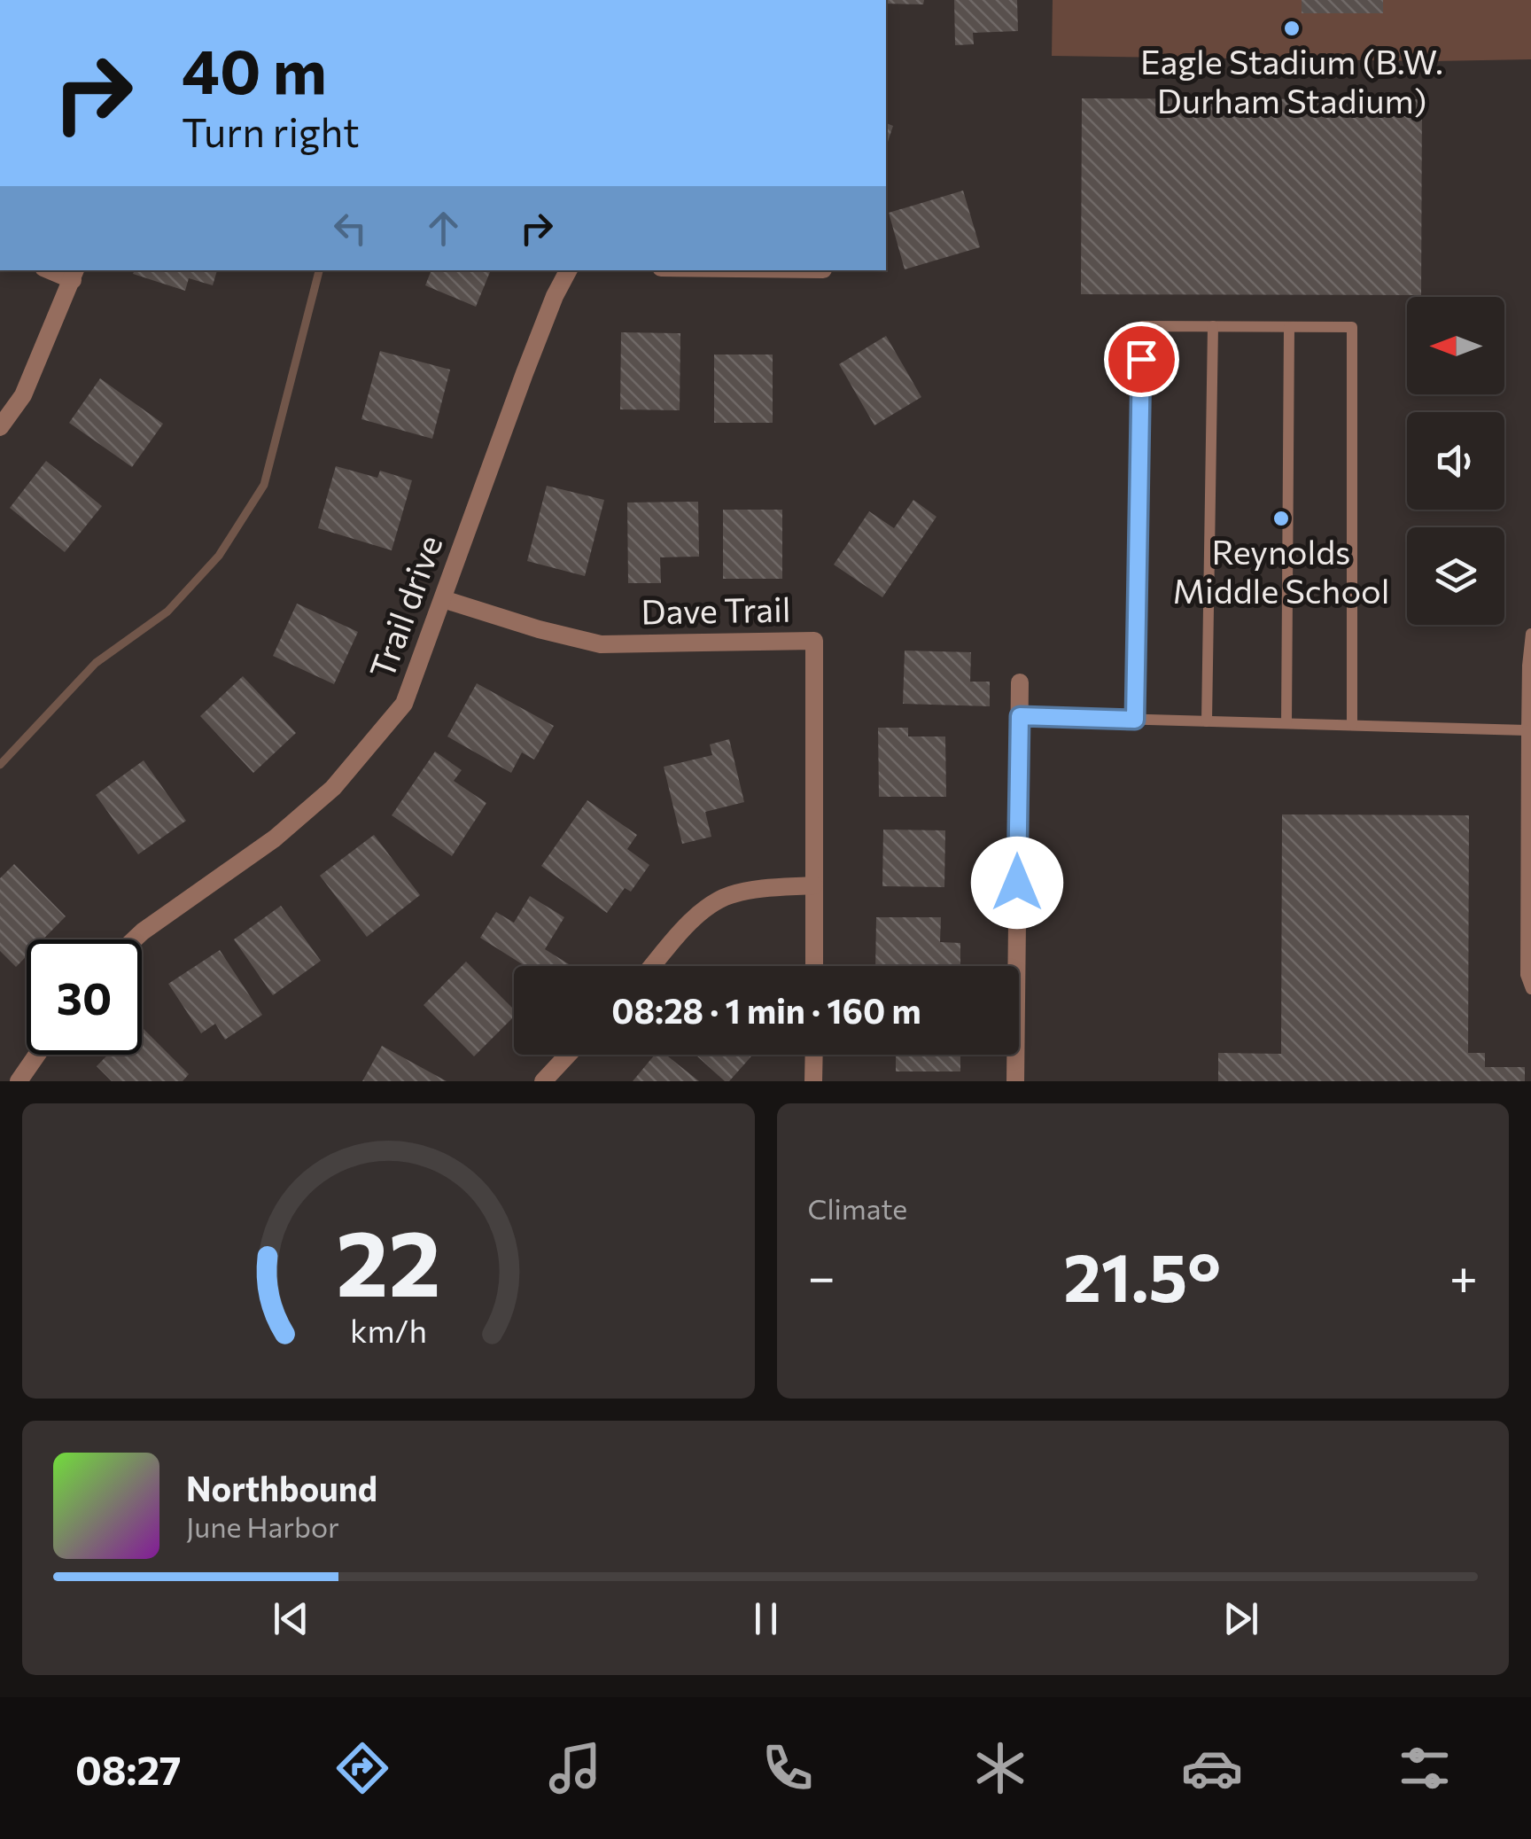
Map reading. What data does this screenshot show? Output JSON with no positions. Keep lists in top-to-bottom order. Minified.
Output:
{"streets":{"street":["Trail drive","Dave Trail"]},"crossings":[["Trail drive","Dave Trail"]],"places":["Eagle Stadium (B.W. Durham Stadium)","Reynolds Middle School"],"north":"left","page":{"turn":["40 m","Turn right"],"limit":"30","trip":"08:28 · 1 min · 160 m","tile":"Climate","heat":["−","21.5°","+"],"song":["Northbound","June Harbor"],"tabs":"08:27","gauge":["22","km/h"]}}
